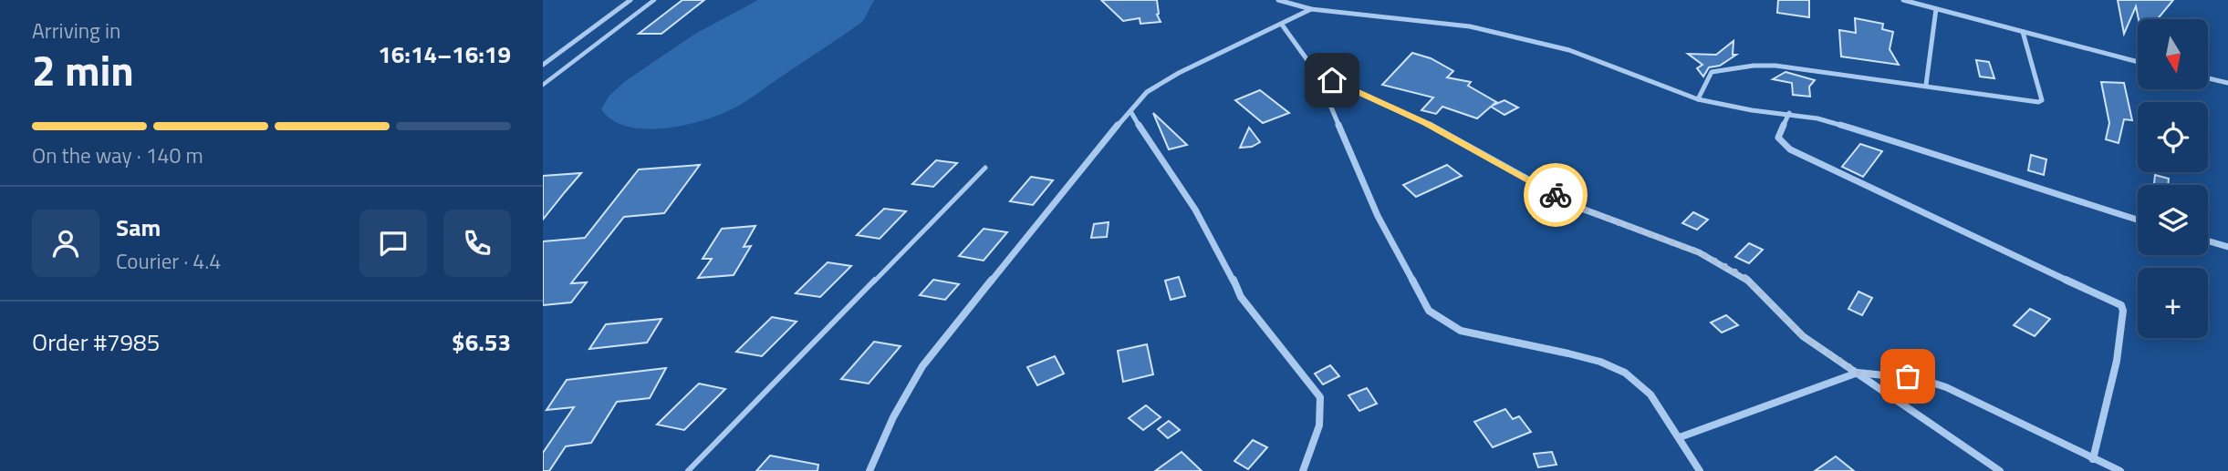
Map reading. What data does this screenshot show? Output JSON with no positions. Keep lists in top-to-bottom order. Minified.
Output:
{"north":"bottom","page":{"heading":["2 min","Arriving in","16:14–16:19"],"panel":["Sam","Courier · 4.4","Order #7985","$6.53"],"map_buttons":"+","bar":"On the way · 140 m"}}
